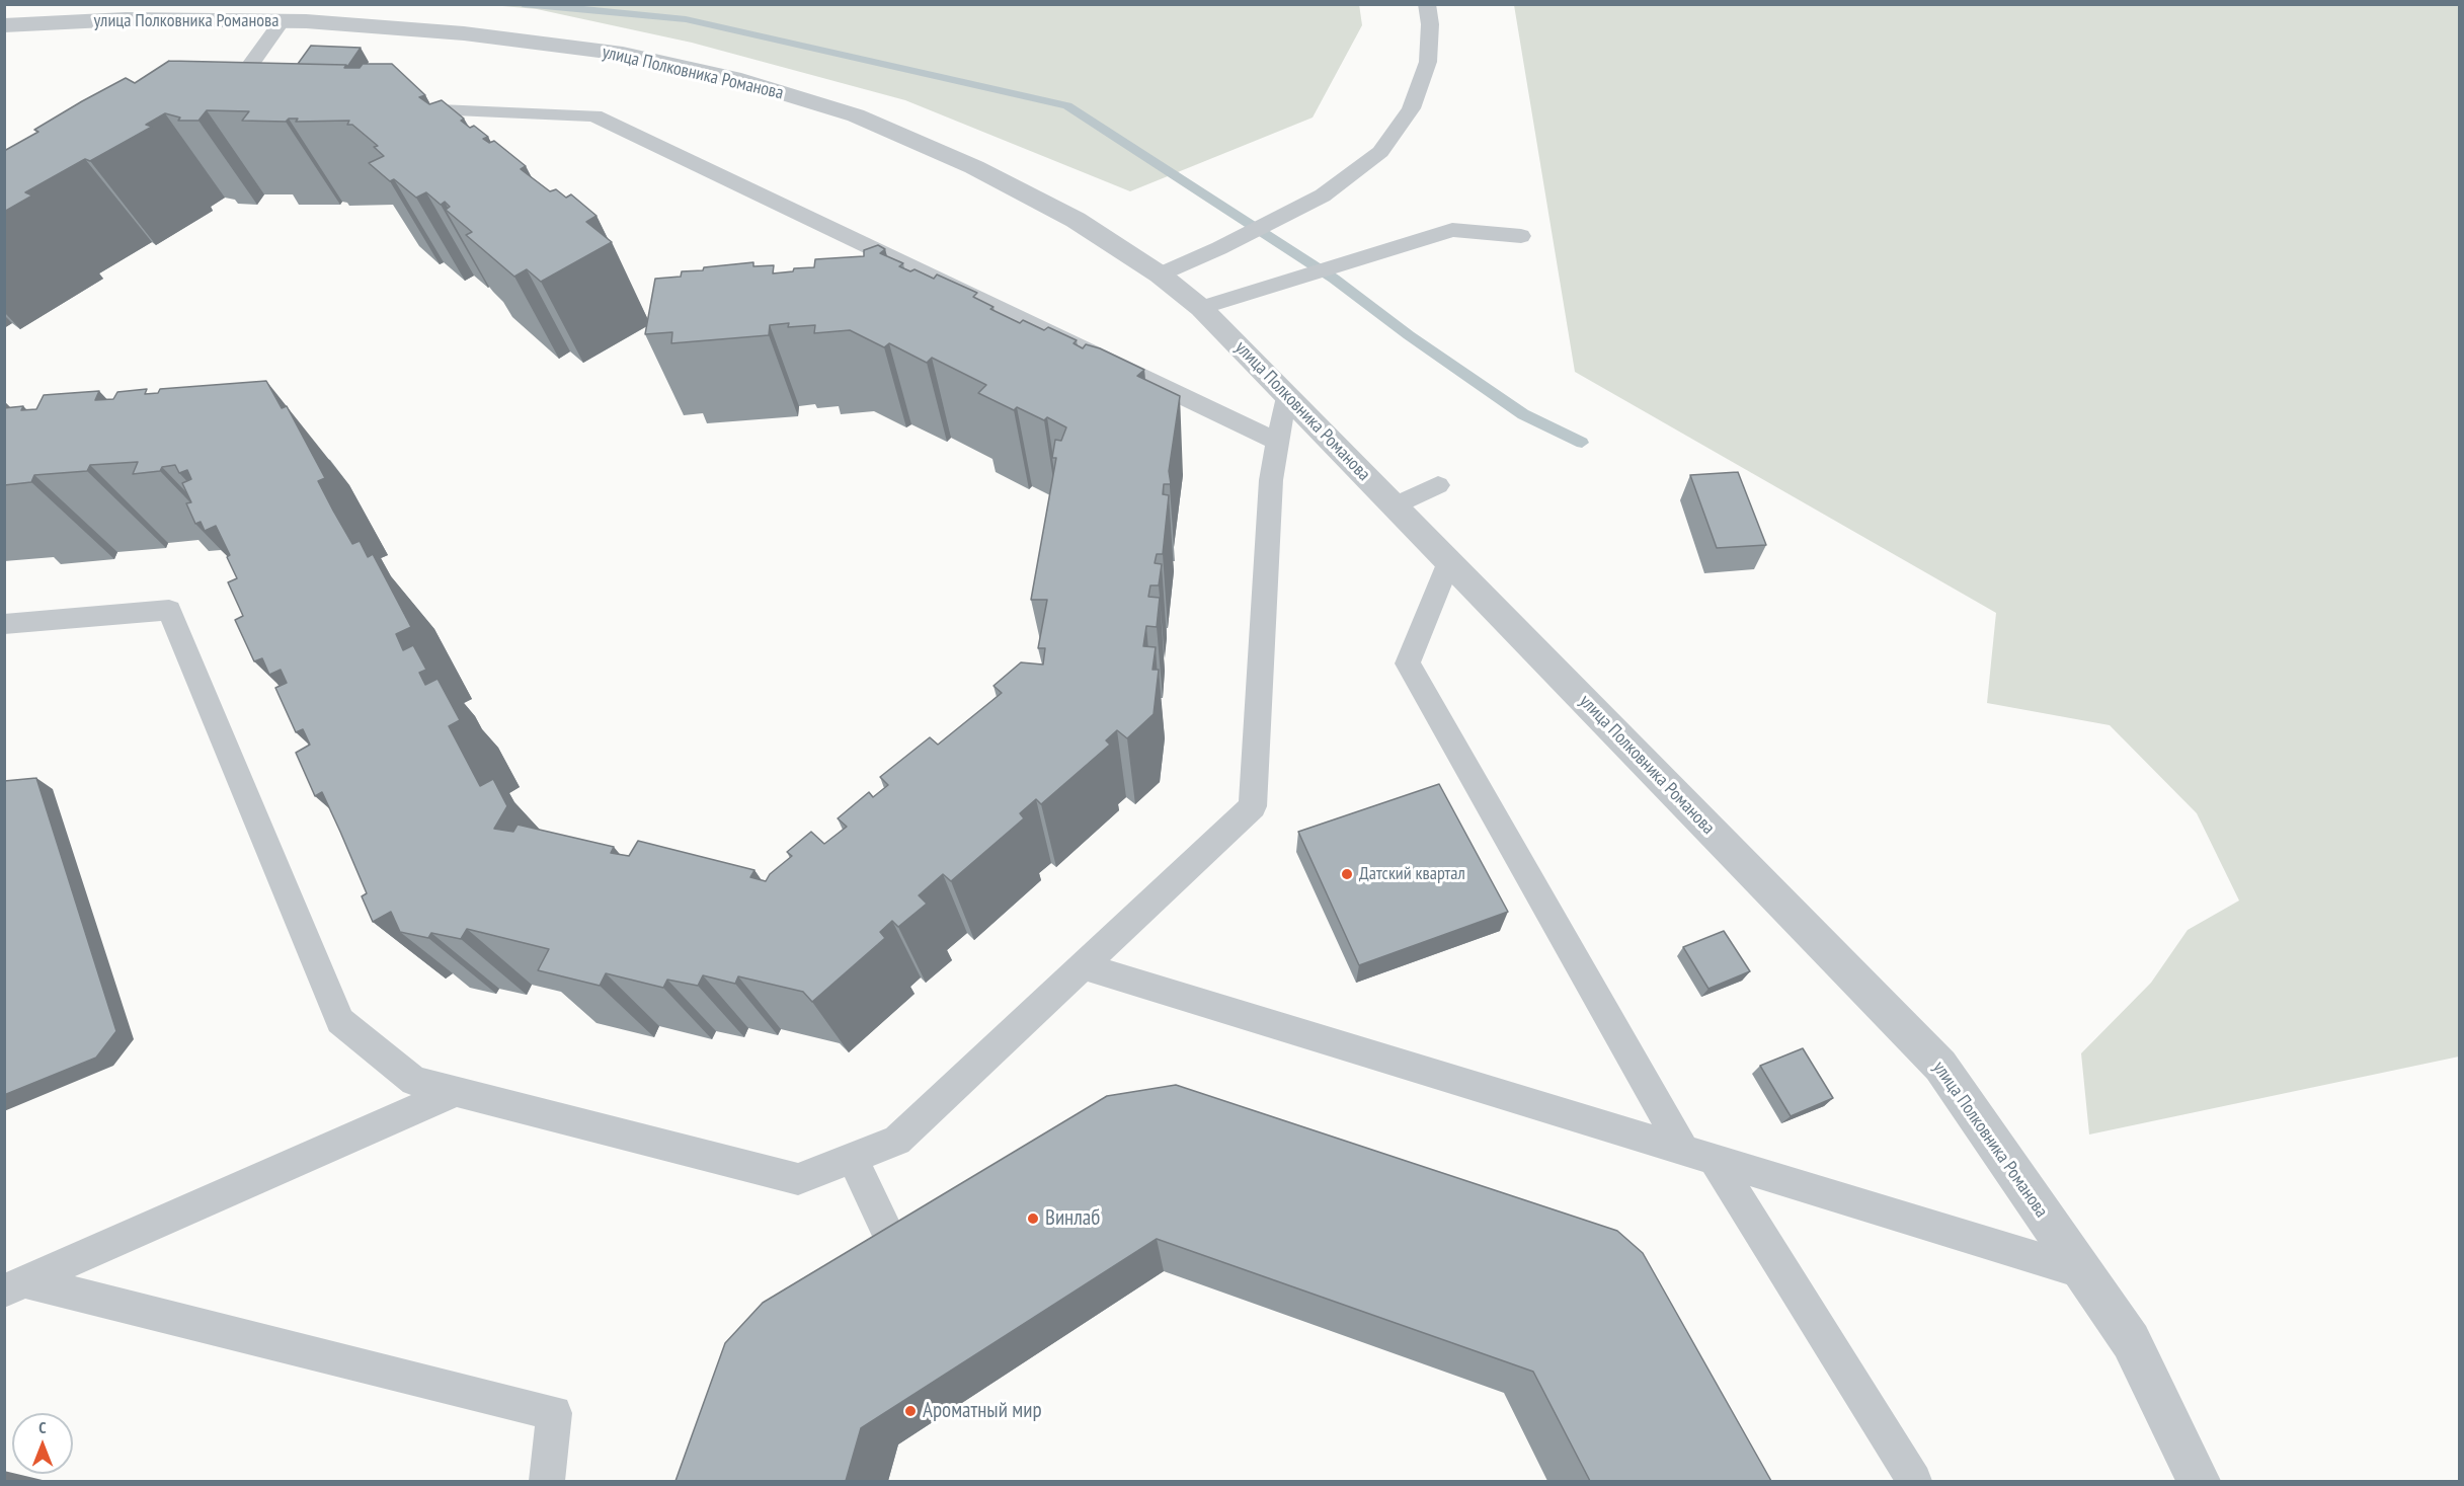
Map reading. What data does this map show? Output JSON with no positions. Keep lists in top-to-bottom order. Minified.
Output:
{"streets":{"street":["улица Полковника Романова"]},"places":["Датский квартал","Винлаб","Ароматный мир"],"north":"top"}
